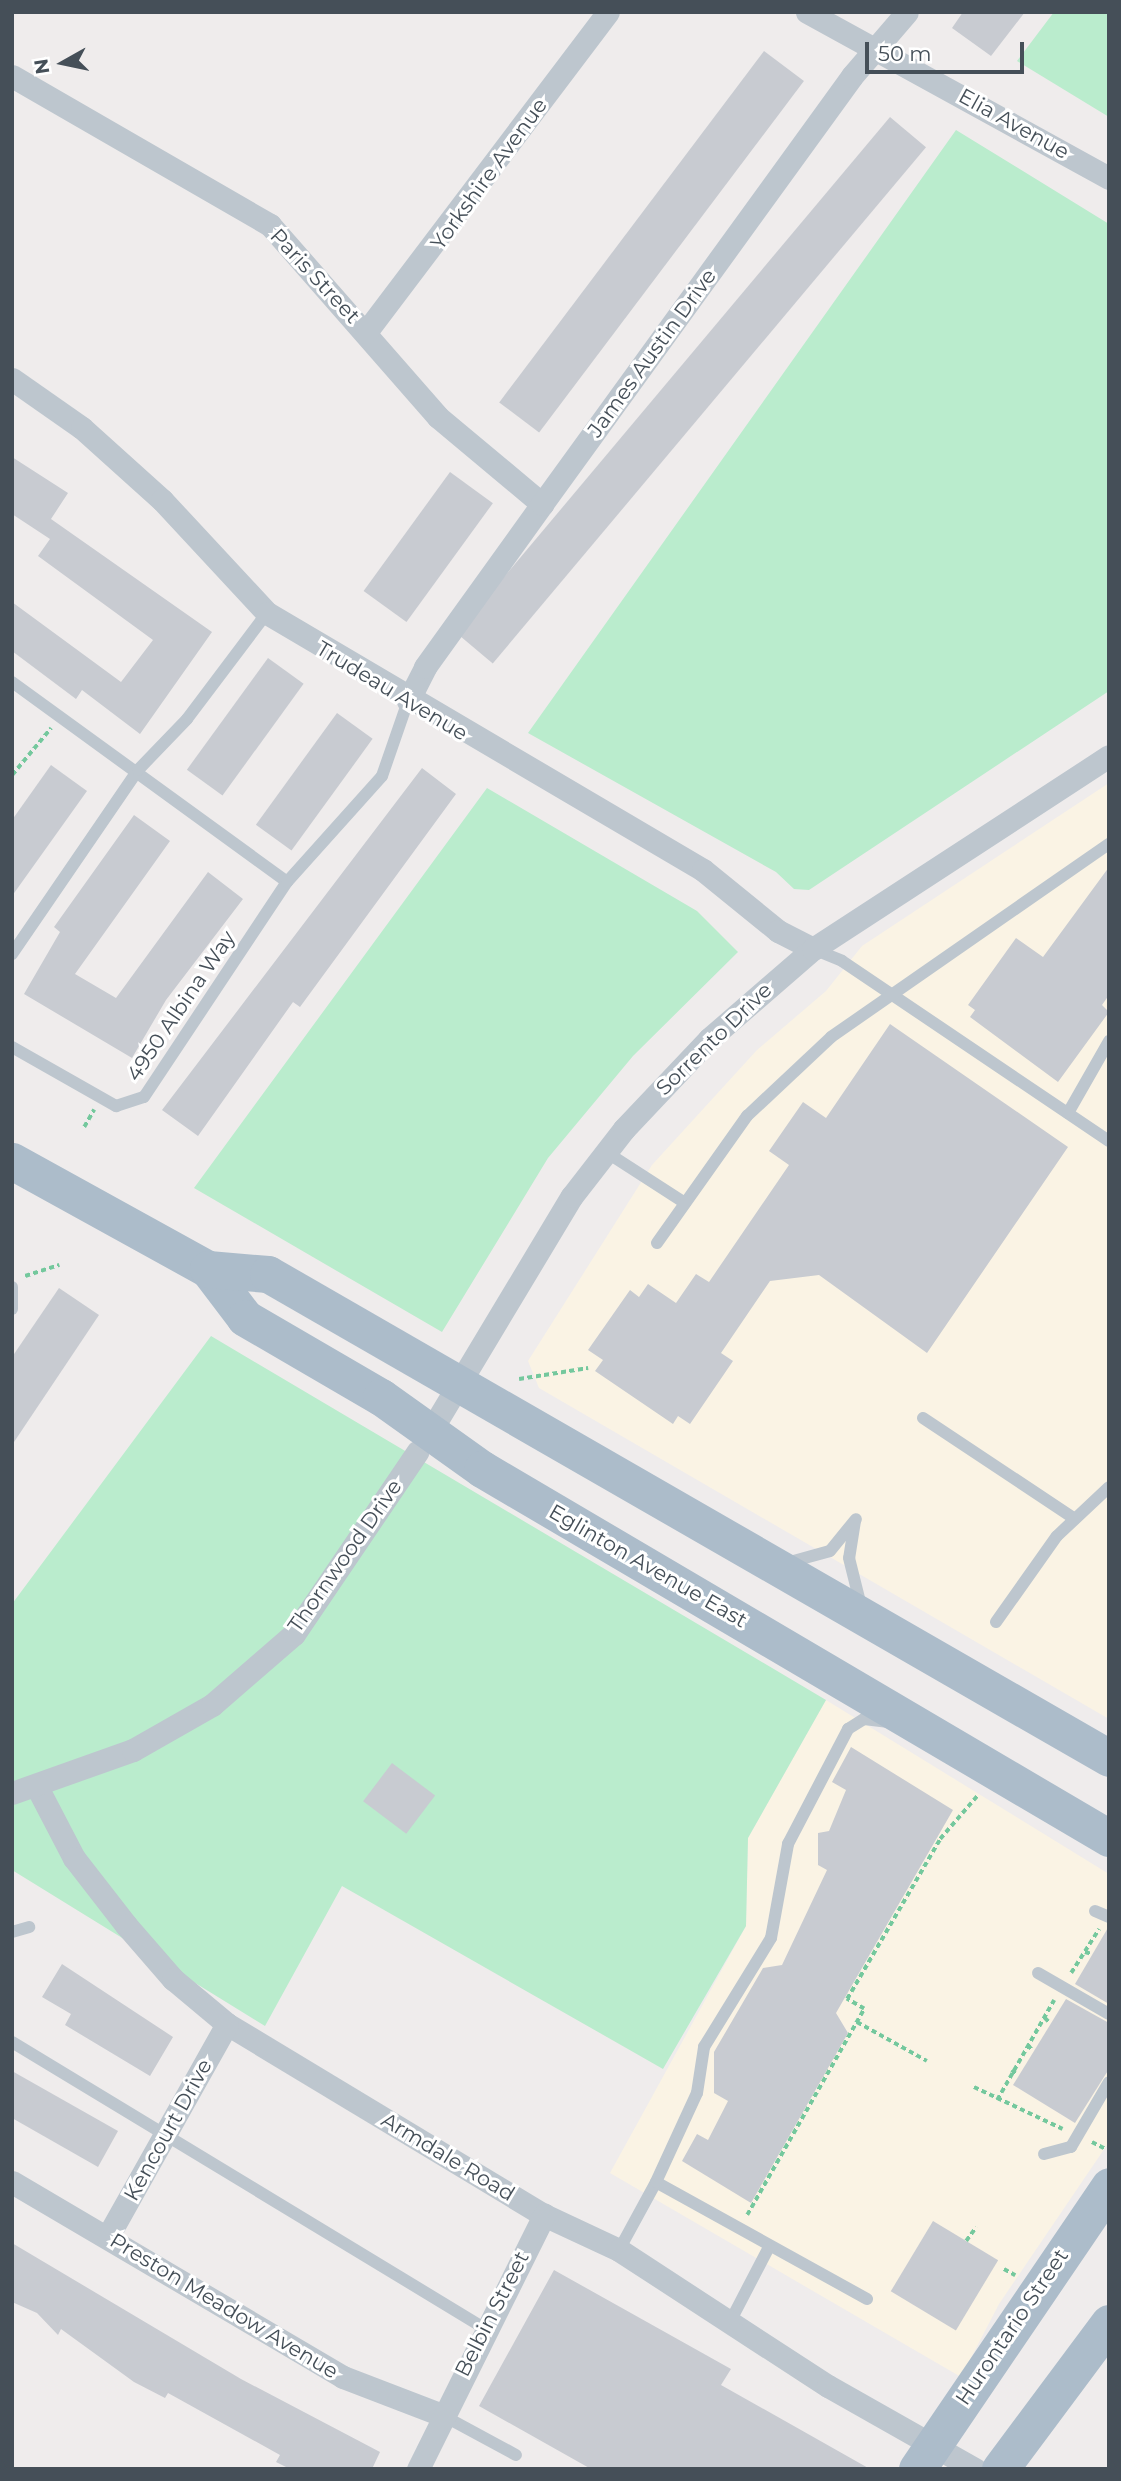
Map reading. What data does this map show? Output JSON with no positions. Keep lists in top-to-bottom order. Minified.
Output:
{"streets":{"main road":["Eglinton Avenue East","Hurontario Street"],"street":["Elia Avenue","Yorkshire Avenue","Paris Street","James Austin Drive","Trudeau Avenue","Sorrento Drive","Thornwood Drive","Kencourt Drive","Armdale Road","Preston Meadow Avenue","Belbin Street"],"lane":["4950 Albina Way"]},"crossings":[["Elia Avenue","James Austin Drive"],["Yorkshire Avenue","Paris Street"],["Paris Street","James Austin Drive"],["James Austin Drive","Trudeau Avenue"],["James Austin Drive","4950 Albina Way"],["Trudeau Avenue","4950 Albina Way"],["Trudeau Avenue","Sorrento Drive"],["Sorrento Drive","Thornwood Drive"],["Sorrento Drive","Eglinton Avenue East"],["Thornwood Drive","Eglinton Avenue East"],["Thornwood Drive","Armdale Road"],["Kencourt Drive","Armdale Road"],["Kencourt Drive","Preston Meadow Avenue"],["Armdale Road","Belbin Street"],["Armdale Road","Hurontario Street"],["Preston Meadow Avenue","Belbin Street"]],"scale_bar":"50 m","north":"left"}
